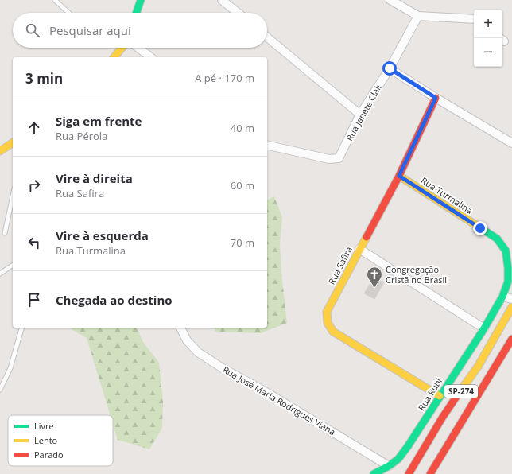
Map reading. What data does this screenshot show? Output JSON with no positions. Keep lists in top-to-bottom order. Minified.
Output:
{"streets":{"street":["Rua Janete Clair","Rua Turmalina","Rua Safira","SP-274","Rua Rubi","Rua José Maria Rodrigues Viana"]},"crossings":[["Rua Turmalina","Rua Safira"],["Rua Turmalina","Rua Rubi"],["Rua Safira","Rua Rubi"],["Rua Rubi","Rua José Maria Rodrigues Viana"]],"places":{"church":["Congregação Cristã no Brasil"]},"legend":["Livre","Lento","Parado"],"page":{"map_buttons":["+","−"],"search":"Pesquisar aqui","heading":["3 min","A pé · 170 m"],"list":[["Siga em frente","Rua Pérola","40 m"],["Vire à direita","Rua Safira","60 m"],["Vire à esquerda","Rua Turmalina","70 m"],"Chegada ao destino"]}}
